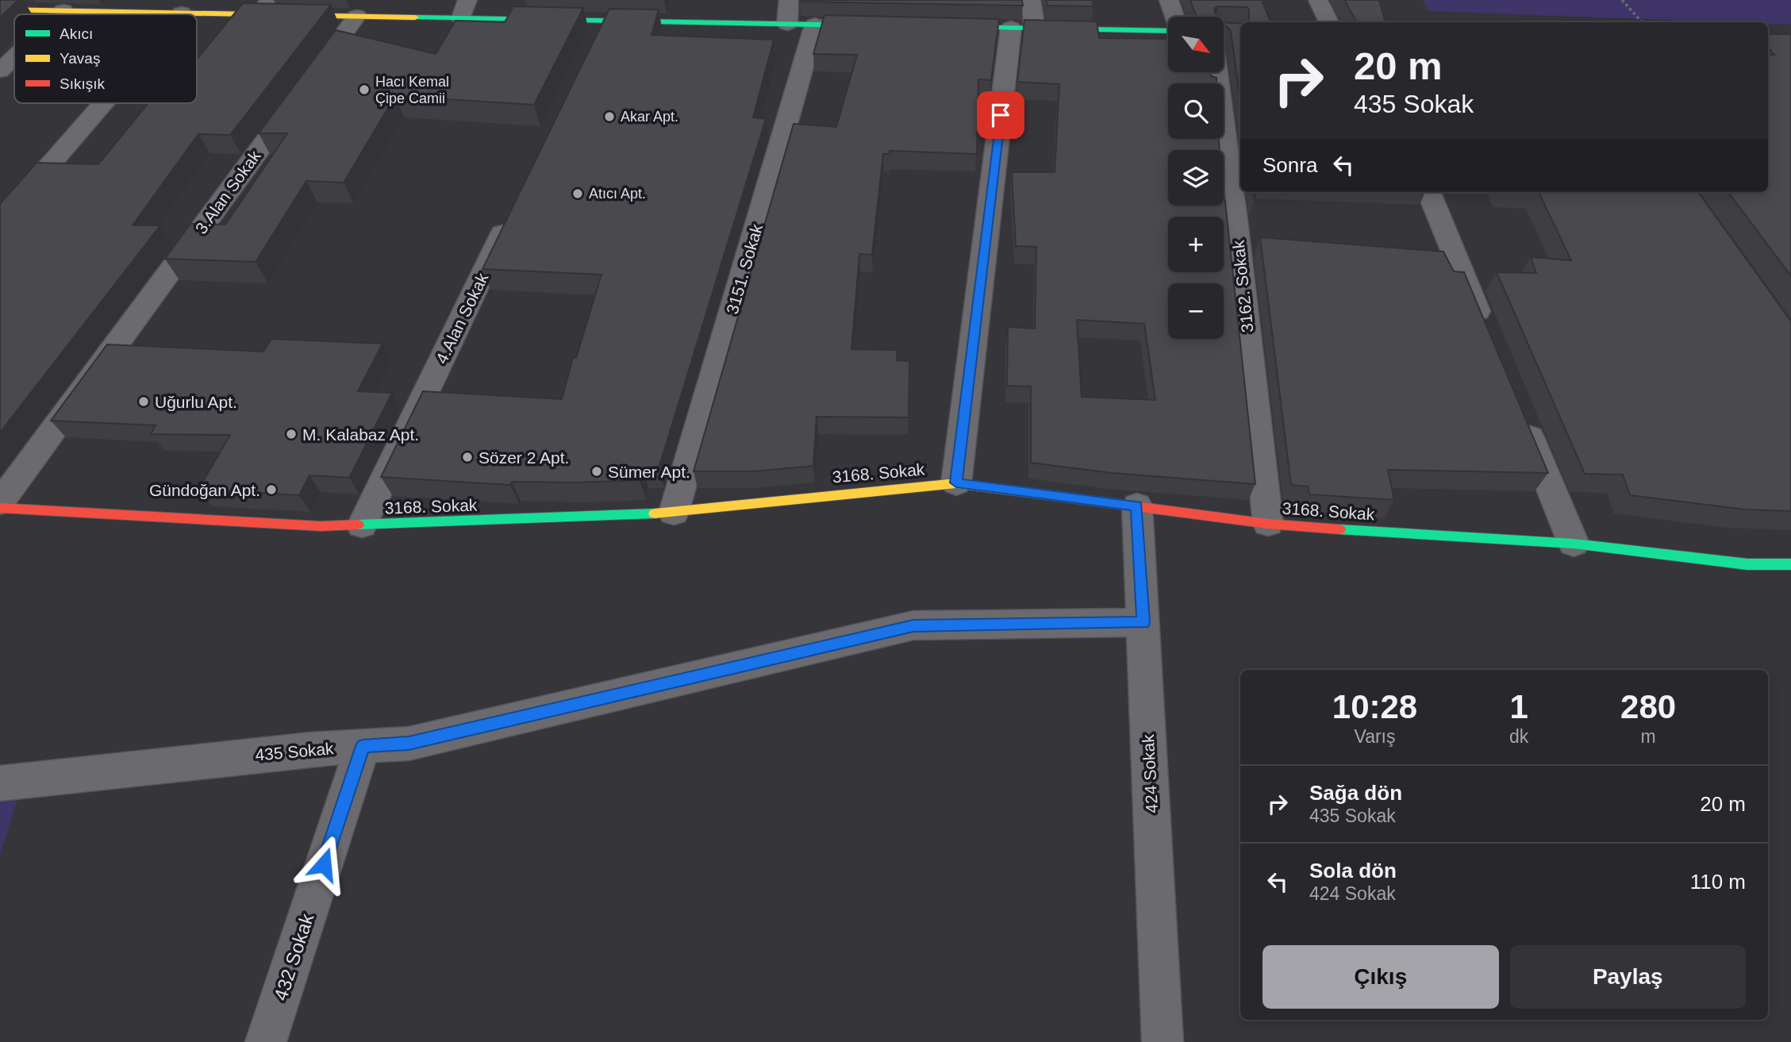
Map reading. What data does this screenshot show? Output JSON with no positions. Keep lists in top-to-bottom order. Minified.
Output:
{"streets":{"street":["3.Alan Sokak","3151. Sokak","3162. Sokak","4.Alan Sokak","3168. Sokak","435 Sokak","424 Sokak","432 Sokak"]},"crossings":[["3151. Sokak","3168. Sokak"],["3162. Sokak","3168. Sokak"],["4.Alan Sokak","3168. Sokak"],["3168. Sokak","424 Sokak"],["435 Sokak","424 Sokak"],["435 Sokak","432 Sokak"]],"places":["Hacı Kemal Çipe Camii","Akar Apt.","Atıcı Apt.","Uğurlu Apt.","M. Kalabaz Apt.","Sözer 2 Apt.","Sümer Apt.","Gündoğan Apt."],"legend":["Akıcı","Yavaş","Sıkışık"],"north":"bottom right","page":{"map_buttons":["+","−"],"turn":["20 m","435 Sokak"],"then":"Sonra","eta":["10:28","Varış","1","dk","280","m"],"list":[{"name":"Sağa dön","note":"435 Sokak","value":"20 m"},{"name":"Sola dön","note":"424 Sokak","value":"110 m"}],"buttons":["Çıkış","Paylaş"]}}
